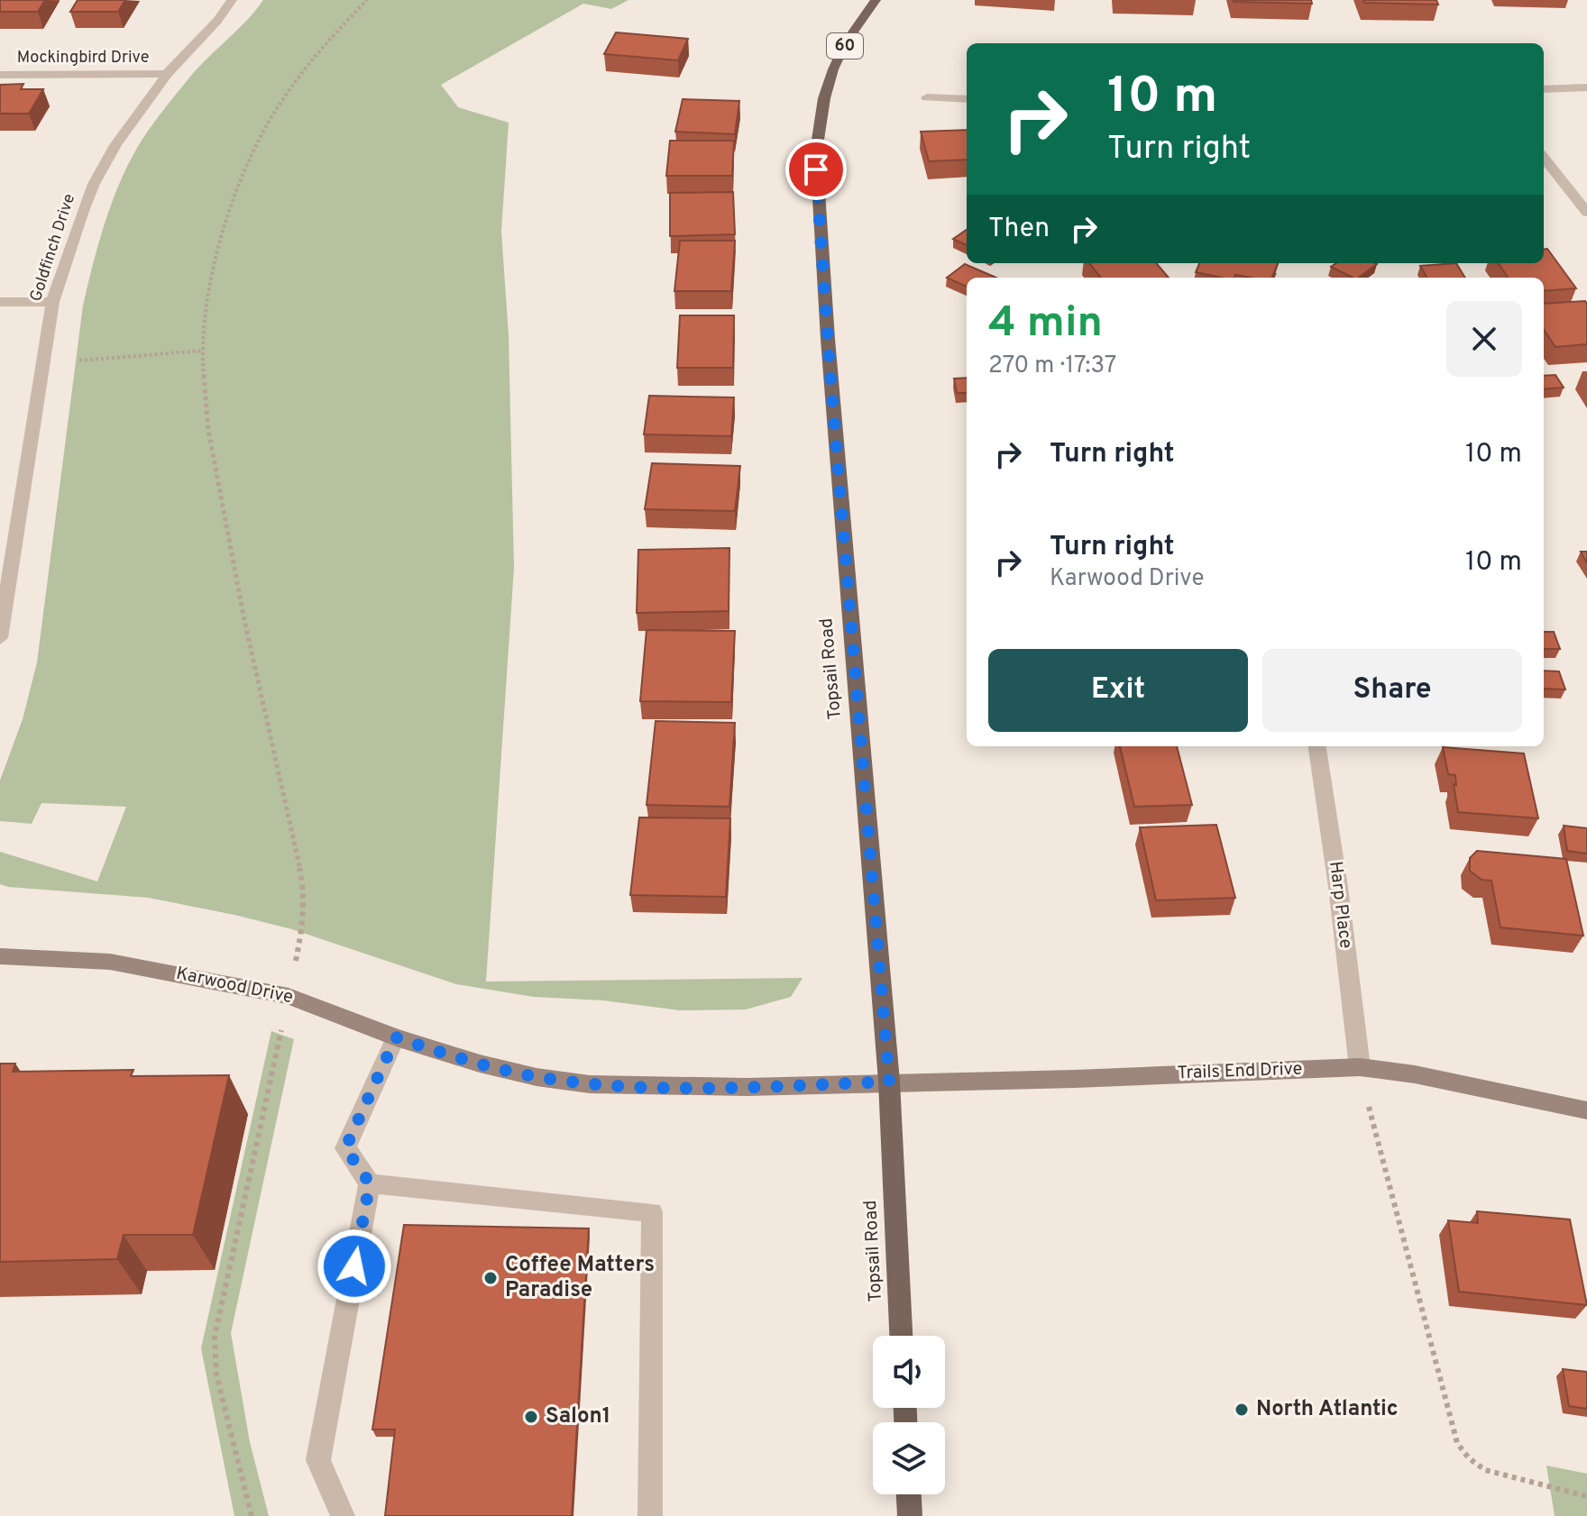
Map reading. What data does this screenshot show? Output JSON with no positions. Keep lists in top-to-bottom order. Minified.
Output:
{"streets":{"main road":["60","Topsail Road","Karwood Drive","Trails End Drive"],"street":["Mockingbird Drive","Goldfinch Drive","Harp Place"]},"crossings":[["Mockingbird Drive","Goldfinch Drive"],["Topsail Road","Karwood Drive"],["Topsail Road","Trails End Drive"],["Harp Place","Trails End Drive"],["Karwood Drive","Trails End Drive"]],"places":["Coffee Matters Paradise","North Atlantic","Salon1"],"page":{"turn":["10 m","Turn right"],"then":"Then","heading":["4 min","270 m · 17:37"],"list":[{"name":"Turn right","value":"10 m"},{"name":"Turn right","note":"Karwood Drive","value":"10 m"}],"buttons":["Exit","Share"]}}
